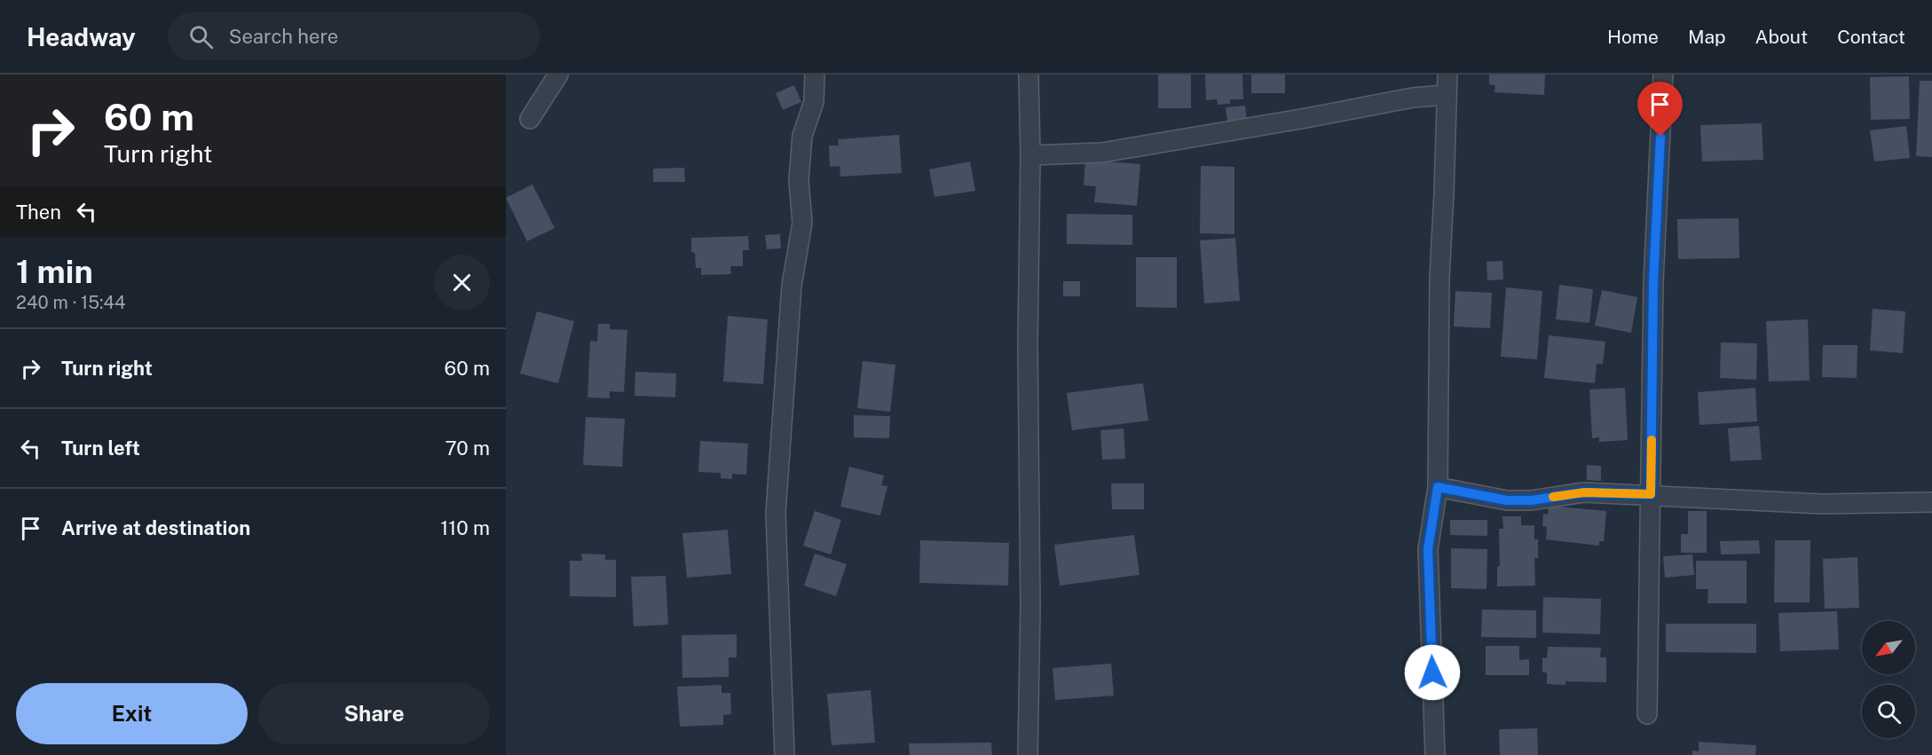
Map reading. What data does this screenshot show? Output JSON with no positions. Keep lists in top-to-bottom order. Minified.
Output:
{"north":"bottom left","page":{"header":"Headway","search":"Search here","nav":["Home","Map","About","Contact"],"turn":["60 m","Turn right"],"then":"Then","heading":["1 min","240 m · 15:44"],"list":[{"name":"Turn right","value":"60 m"},{"name":"Turn left","value":"70 m"},{"name":"Arrive at destination","value":"110 m"}],"buttons":["Exit","Share"]}}
